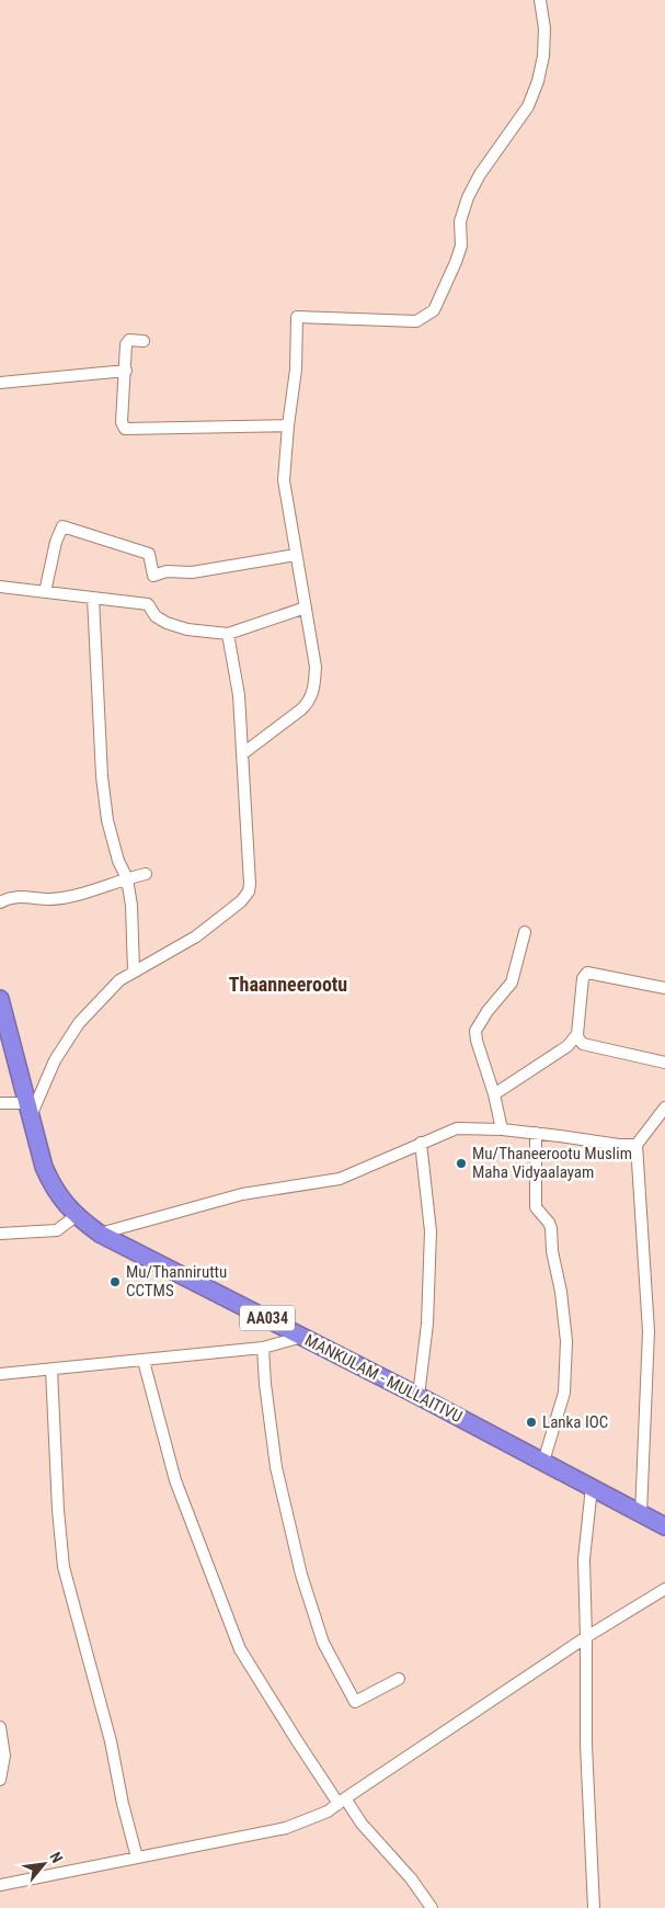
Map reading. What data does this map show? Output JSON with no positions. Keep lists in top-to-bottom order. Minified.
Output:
{"streets":{"highway":["AA034","MANKULAM - MULLAITIVU"]},"districts":["Thaanneerootu"],"places":["Mu/Thaneerootu Muslim Maha Vidyaalayam","Mu/Thanniruttu CCTMS","Lanka IOC"],"north":"top right"}
